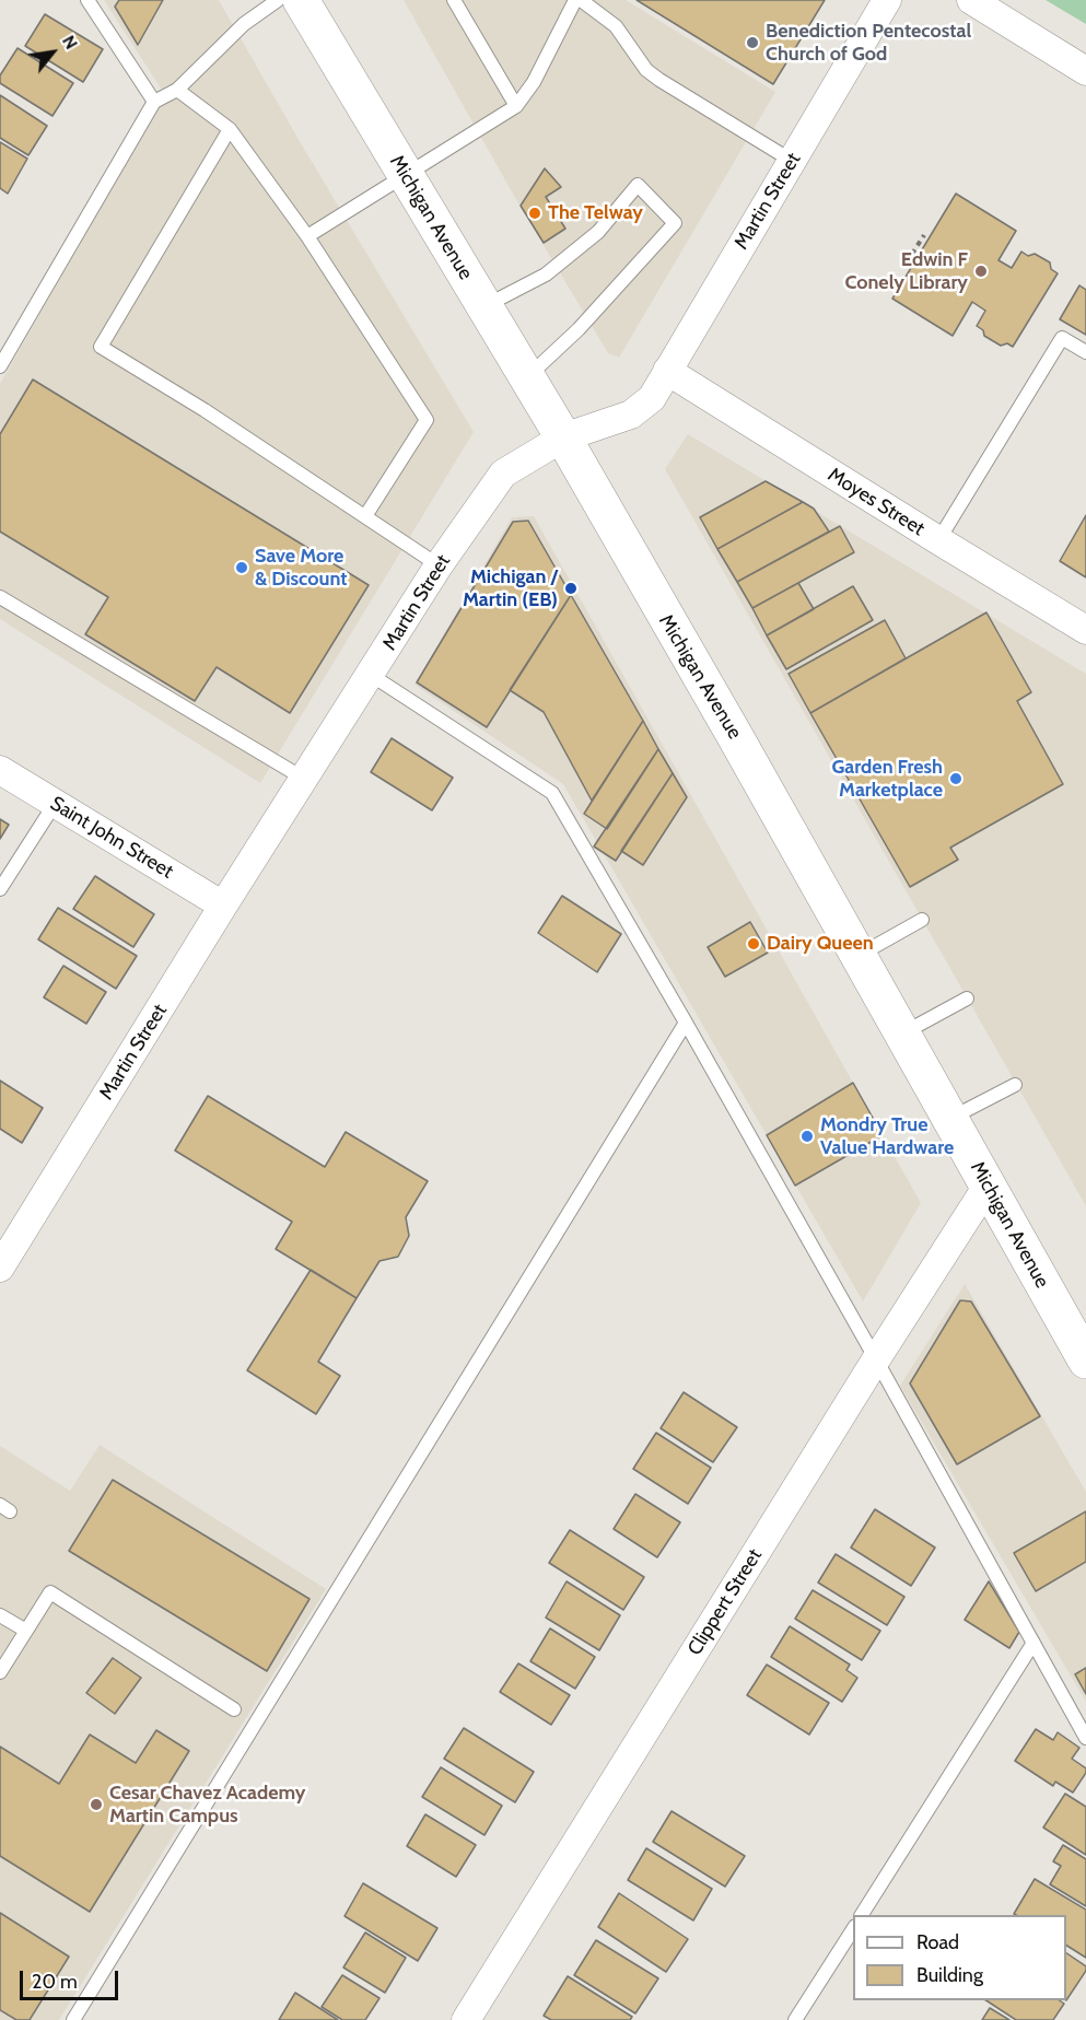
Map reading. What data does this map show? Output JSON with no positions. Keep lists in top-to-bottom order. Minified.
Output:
{"streets":{"main road":["Michigan Avenue"],"street":["Martin Street","Moyes Street","Saint John Street","Clippert Street"]},"crossings":[["Martin Street","Michigan Avenue"],["Martin Street","Moyes Street"],["Martin Street","Saint John Street"],["Michigan Avenue","Clippert Street"]],"places":["Benediction Pentecostal Church of God","The Telway","Edwin F Conely Library","Save More & Discount","Michigan / Martin (EB)","Garden Fresh Marketplace","Dairy Queen","Mondry True Value Hardware","Cesar Chavez Academy Martin Campus"],"legend":["Road","Building"],"scale_bar":"20 m","north":"top right"}
